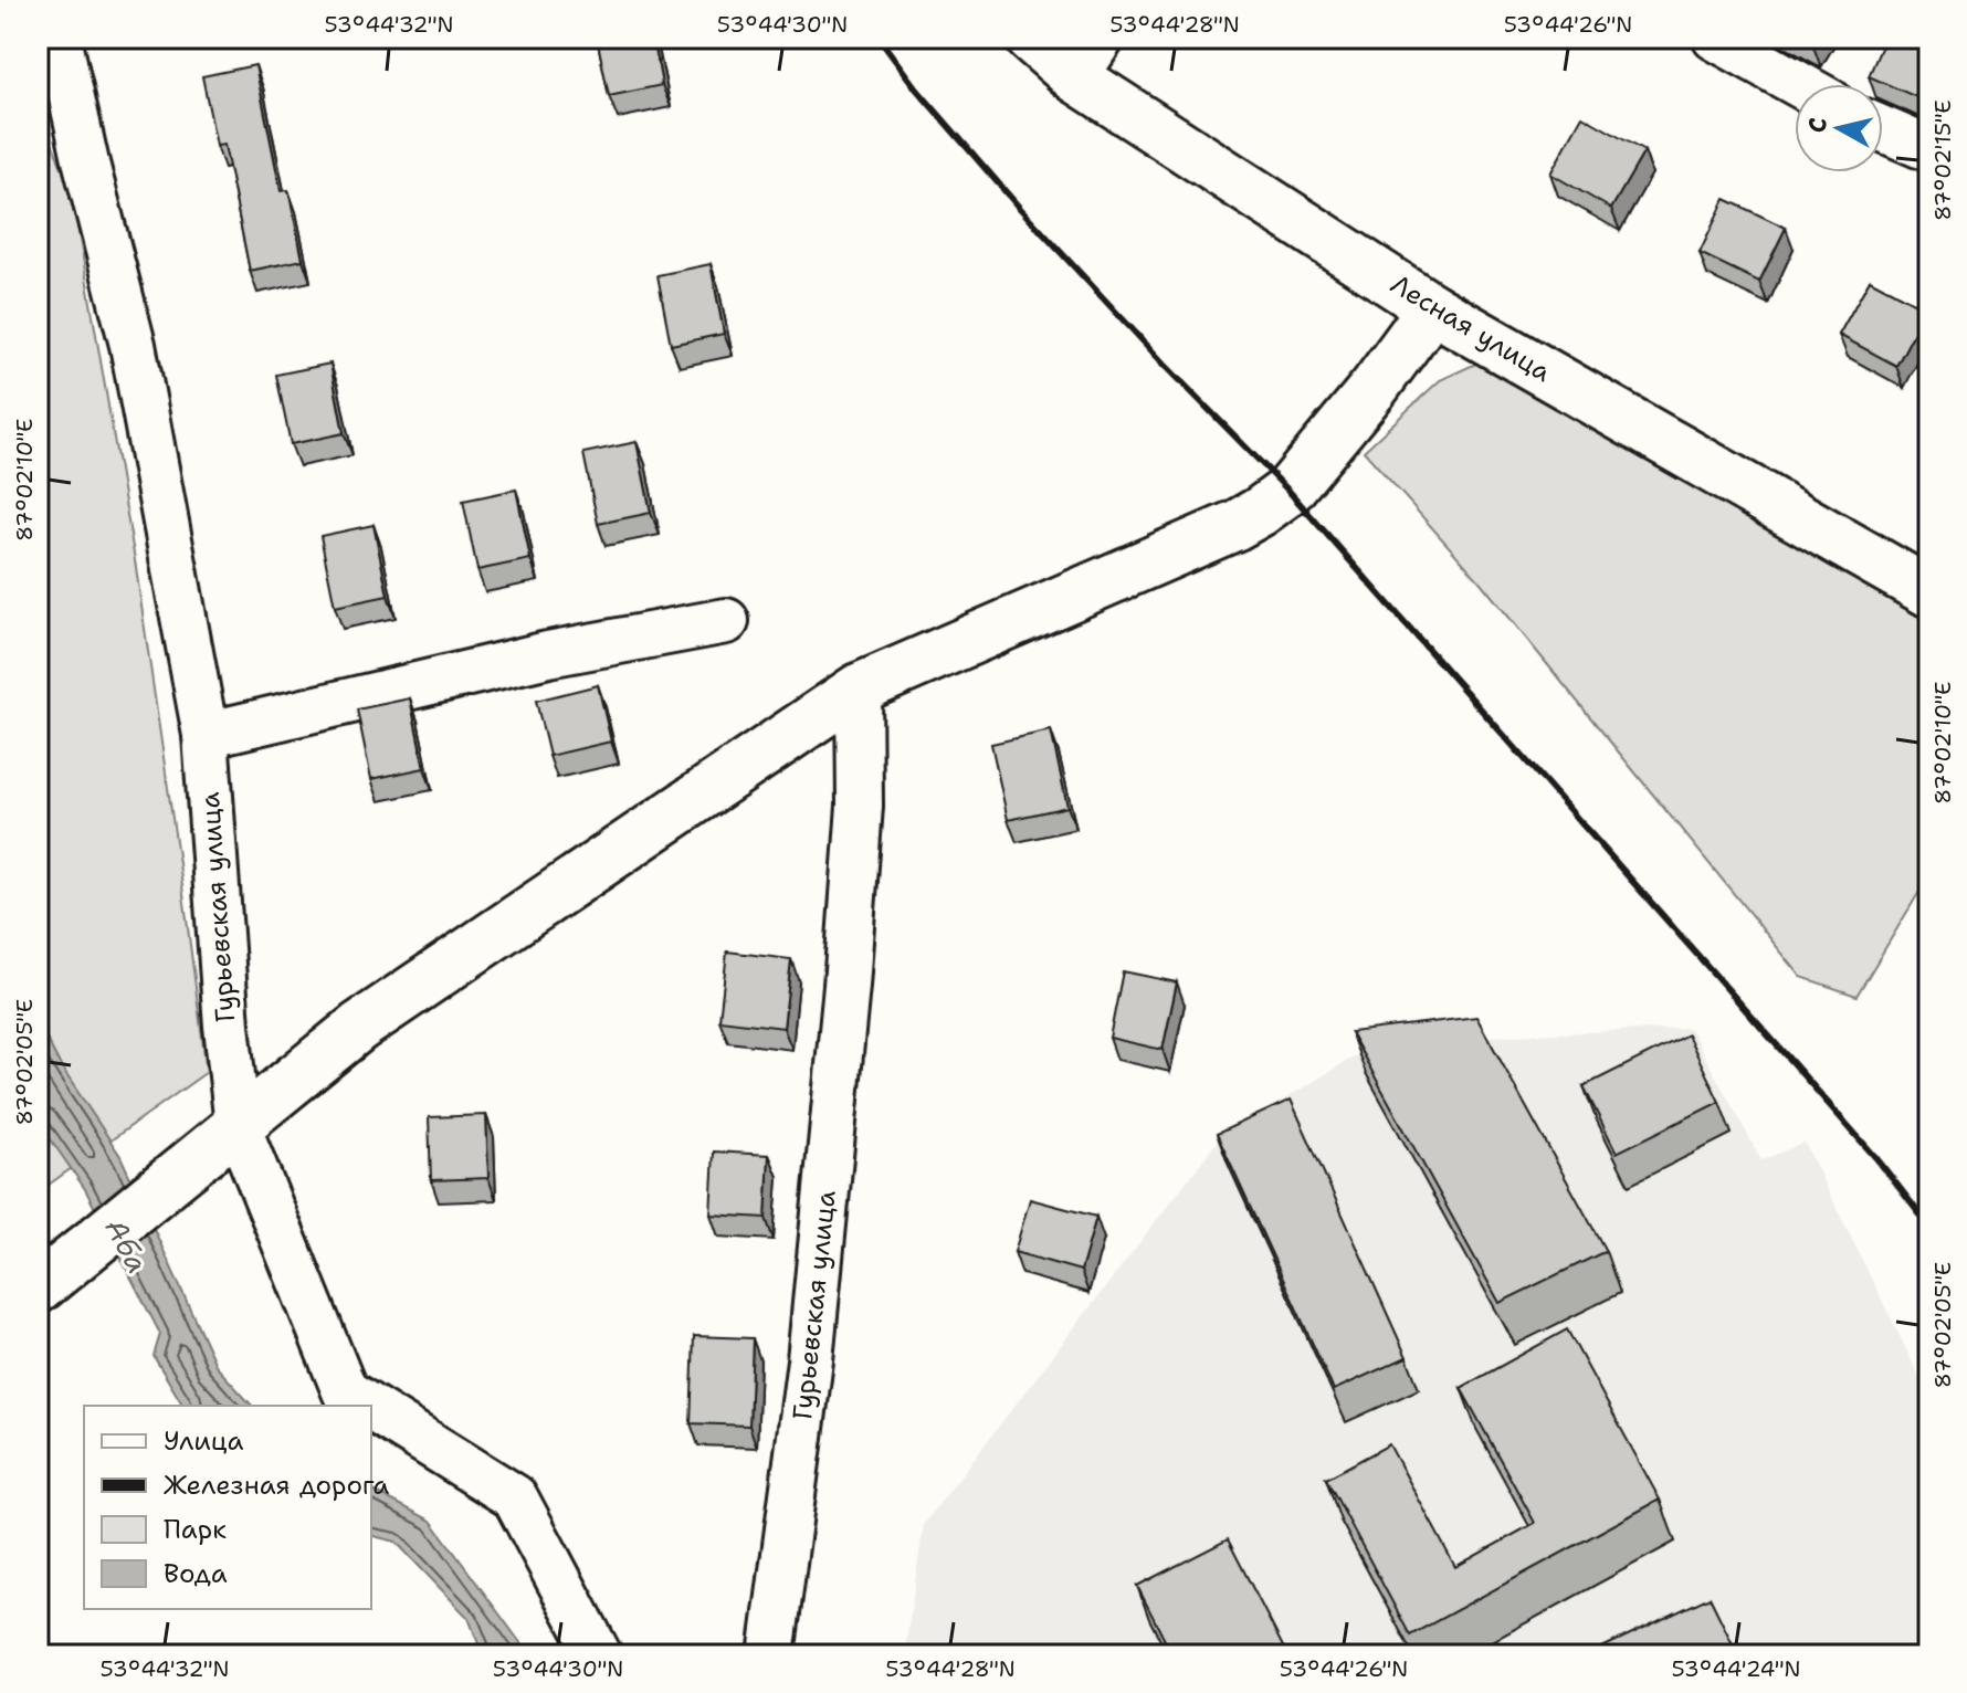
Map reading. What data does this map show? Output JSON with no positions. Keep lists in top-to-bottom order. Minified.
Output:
{"streets":{"main road":["Лесная улица"],"street":["Гурьевская улица"]},"water":["Аба"],"legend":["Улица","Железная дорога","Парк","Вода"],"north":"left","coordinates":["53°44'32\"N","53°44'30\"N","53°44'28\"N","53°44'26\"N","87°02'15\"E","87°02'10\"E","87°02'05\"E","53°44'24\"N"]}
